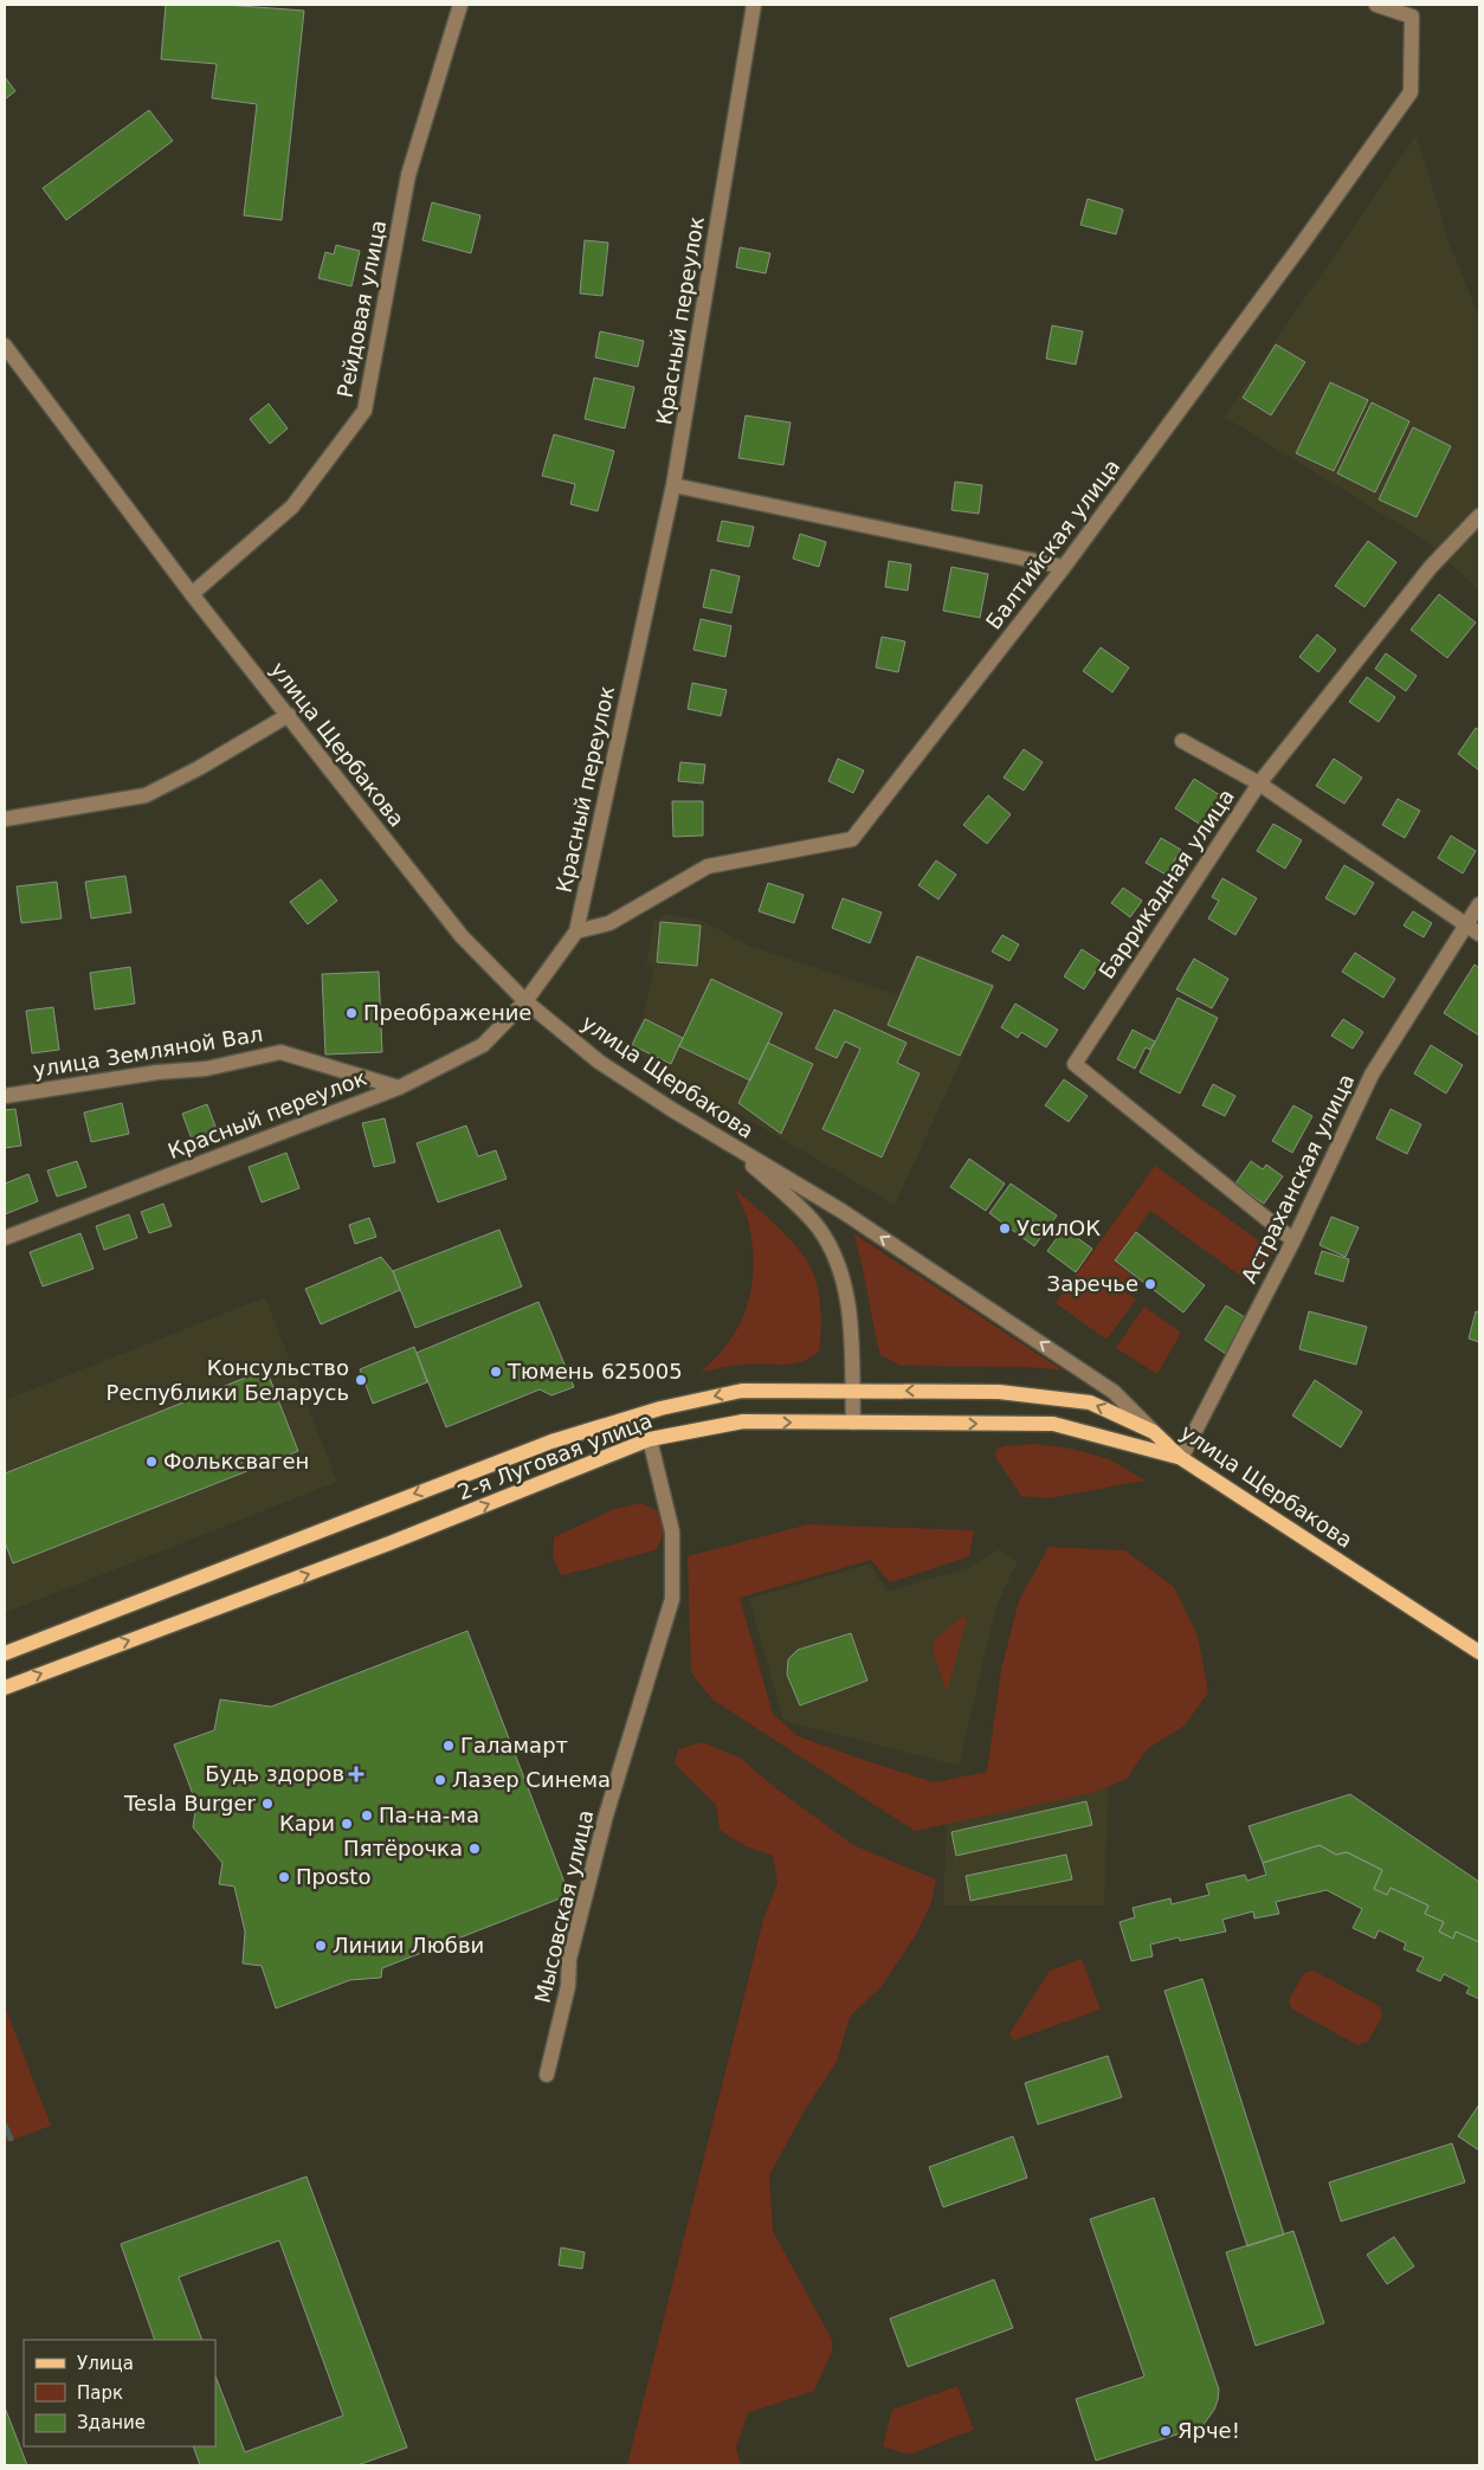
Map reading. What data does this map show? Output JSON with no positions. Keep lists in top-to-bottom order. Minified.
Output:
{"streets":{"main road":["улица Щербакова","2-я Луговая улица"],"street":["Рейдовая улица","Красный переулок","Балтийская улица","Баррикадная улица","улица Земляной Вал","Астраханская улица","Мысовская улица"]},"crossings":[["Рейдовая улица","улица Щербакова"],["Красный переулок","Балтийская улица"],["Красный переулок","улица Щербакова"],["Красный переулок","улица Земляной Вал"],["улица Щербакова","Астраханская улица"],["улица Щербакова","2-я Луговая улица"],["Баррикадная улица","Астраханская улица"],["Астраханская улица","2-я Луговая улица"],["2-я Луговая улица","Мысовская улица"]],"places":{"other":["Преображение","УсилОК","Заречье","Тюмень 625005","Консульство Республики Беларусь","Фольксваген","Галамарт","Лазер Синема","Tesla Burger","Па-на-ма","Кари","Пятёрочка","Проsto","Линии Любви","Ярче!"],"health":["Будь здоров"]},"legend":["Улица","Парк","Здание"]}
